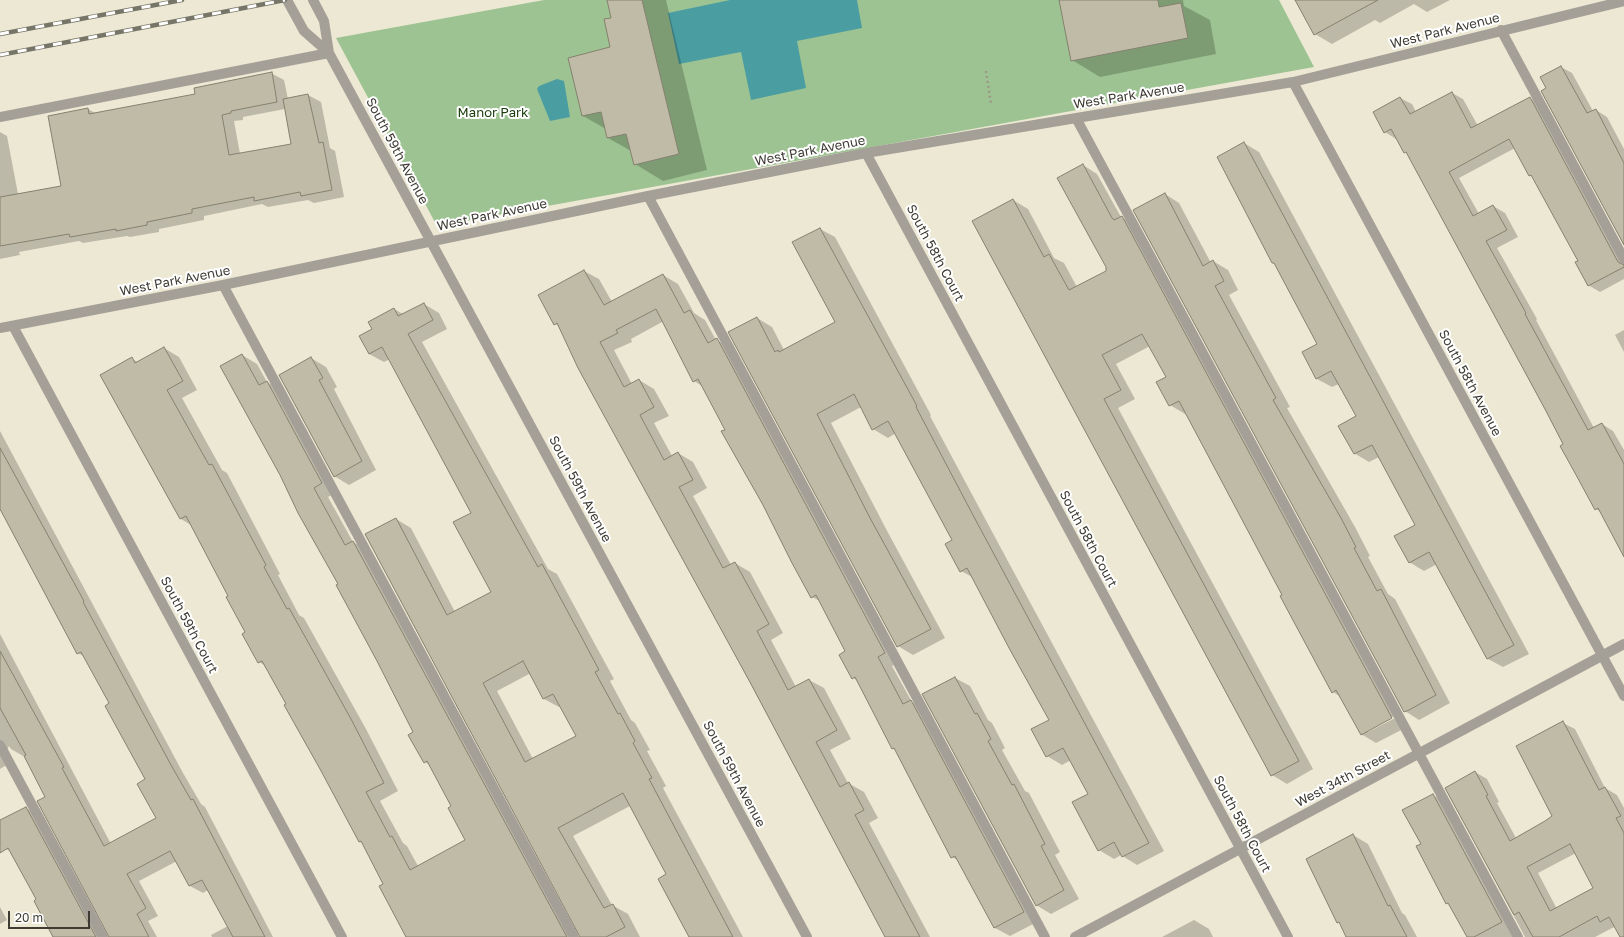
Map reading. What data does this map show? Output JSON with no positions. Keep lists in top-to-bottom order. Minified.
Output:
{"streets":{"street":["West Park Avenue","South 59th Avenue","South 58th Court","South 58th Avenue","South 59th Court","West 34th Street"]},"crossings":[["West Park Avenue","South 59th Avenue"],["West Park Avenue","South 58th Court"],["West Park Avenue","South 58th Avenue"],["West Park Avenue","South 59th Court"],["South 58th Court","West 34th Street"],["South 58th Avenue","West 34th Street"]],"parks":["Manor Park"],"scale_bar":"20 m"}
